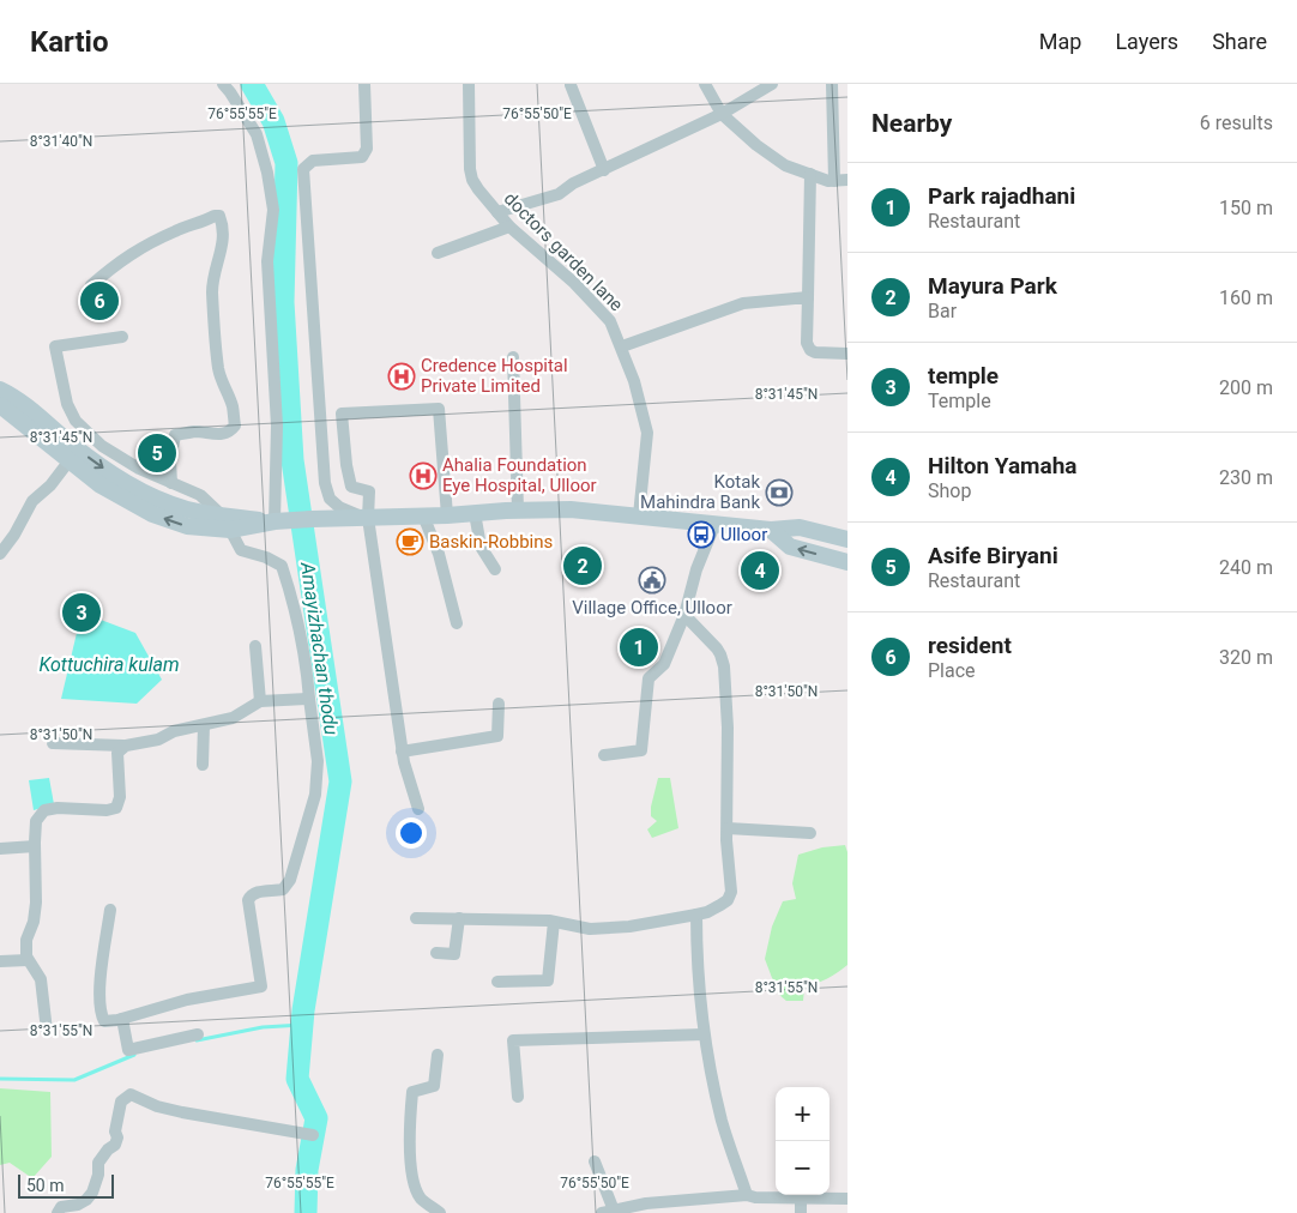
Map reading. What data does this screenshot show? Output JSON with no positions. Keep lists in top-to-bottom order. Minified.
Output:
{"streets":{"street":["doctors garden lane"]},"water":["Amayizhachan thodu","Kottuchira kulam"],"places":{"hospital":["Credence Hospital Private Limited","Ahalia Foundation Eye Hospital, Ulloor"],"bank":["Kotak Mahindra Bank"],"bus stop":["Ulloor"],"cafe":["Baskin-Robbins"],"public building":["Village Office, Ulloor"]},"scale_bar":"50 m","page":{"header":"Kartio","nav":["Map","Layers","Share"],"heading":["Nearby","6 results"],"list":[{"mark":"1","name":"Park rajadhani","note":"Restaurant","value":"150 m"},{"mark":"2","name":"Mayura Park","note":"Bar","value":"160 m"},{"mark":"3","name":"temple","note":"Temple","value":"200 m"},{"mark":"4","name":"Hilton Yamaha","note":"Shop","value":"230 m"},{"mark":"5","name":"Asife Biryani","note":"Restaurant","value":"240 m"},{"mark":"6","name":"resident","note":"Place","value":"320 m"}],"pins":["6","5","2","4","3","1"],"map_buttons":["+","−"],"scale":"50 m"},"coordinates":["76°55'55\"E","76°55'50\"E","8°31'40\"N","8°31'45\"N","8°31'50\"N","8°31'55\"N"]}
